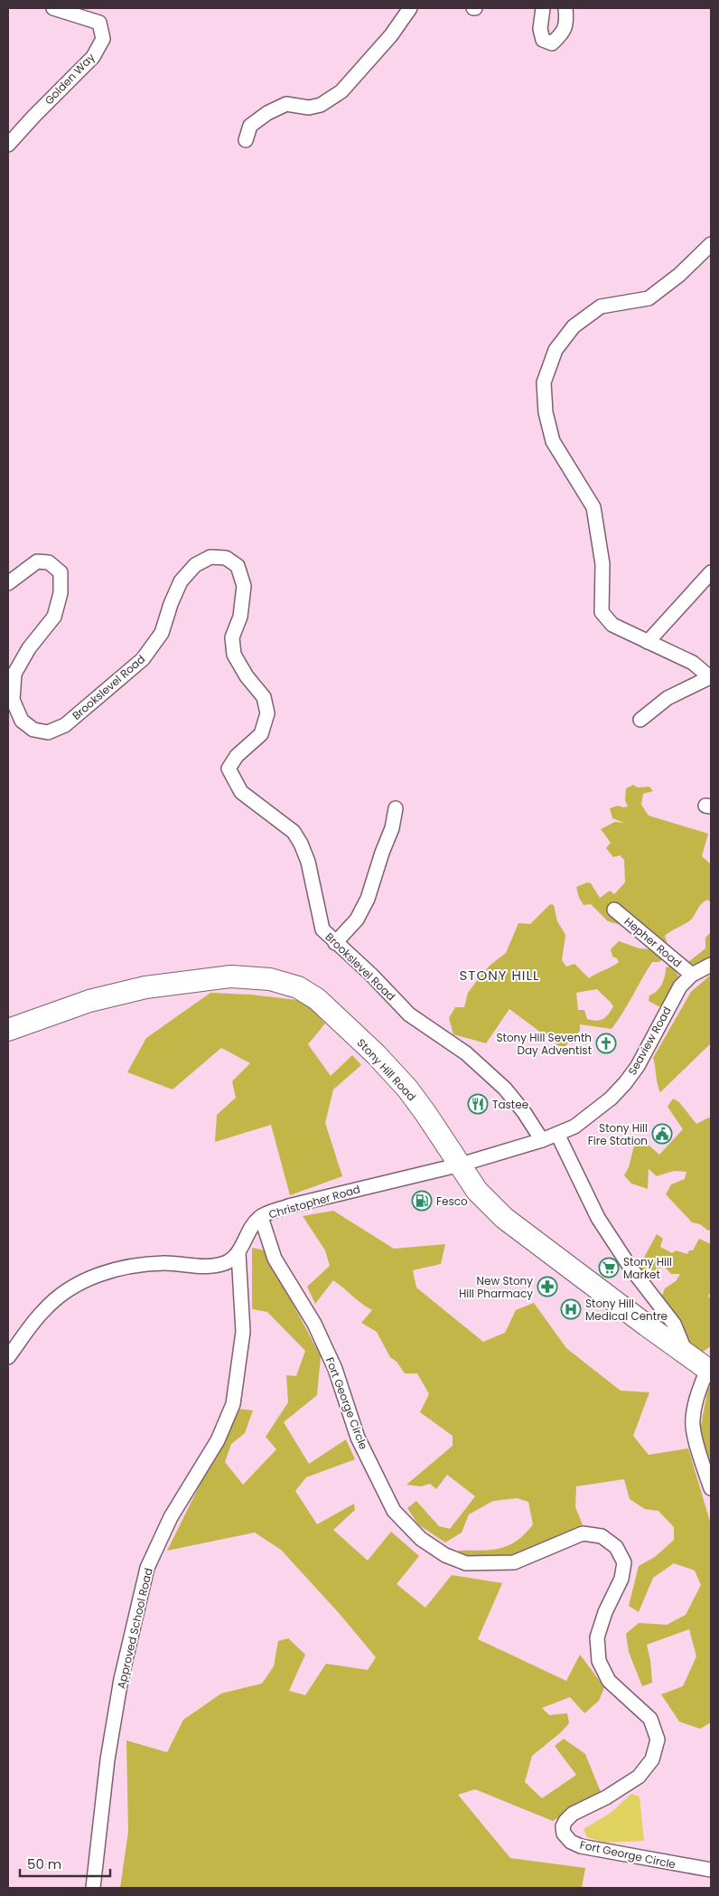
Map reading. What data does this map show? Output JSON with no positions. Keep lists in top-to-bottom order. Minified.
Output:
{"streets":{"main road":["Stony Hill Road"],"street":["Golden Way","Brookslevel Road","Hepher Road","Seaview Road","Christopher Road","Fort George Circle","Approved School Road"]},"crossings":[["Brookslevel Road","Seaview Road"],["Hepher Road","Seaview Road"],["Seaview Road","Stony Hill Road"],["Seaview Road","Christopher Road"],["Stony Hill Road","Christopher Road"],["Christopher Road","Fort George Circle"],["Christopher Road","Approved School Road"]],"districts":["STONY HILL"],"places":{"church":["Stony Hill Seventh Day Adventist"],"restaurant":["Tastee"],"public building":["Stony Hill Fire Station"],"fuel station":["Fesco"],"supermarket":["Stony Hill Market"],"pharmacy":["New Stony Hill Pharmacy"],"hospital":["Stony Hill Medical Centre"]},"scale_bar":"50 m"}
